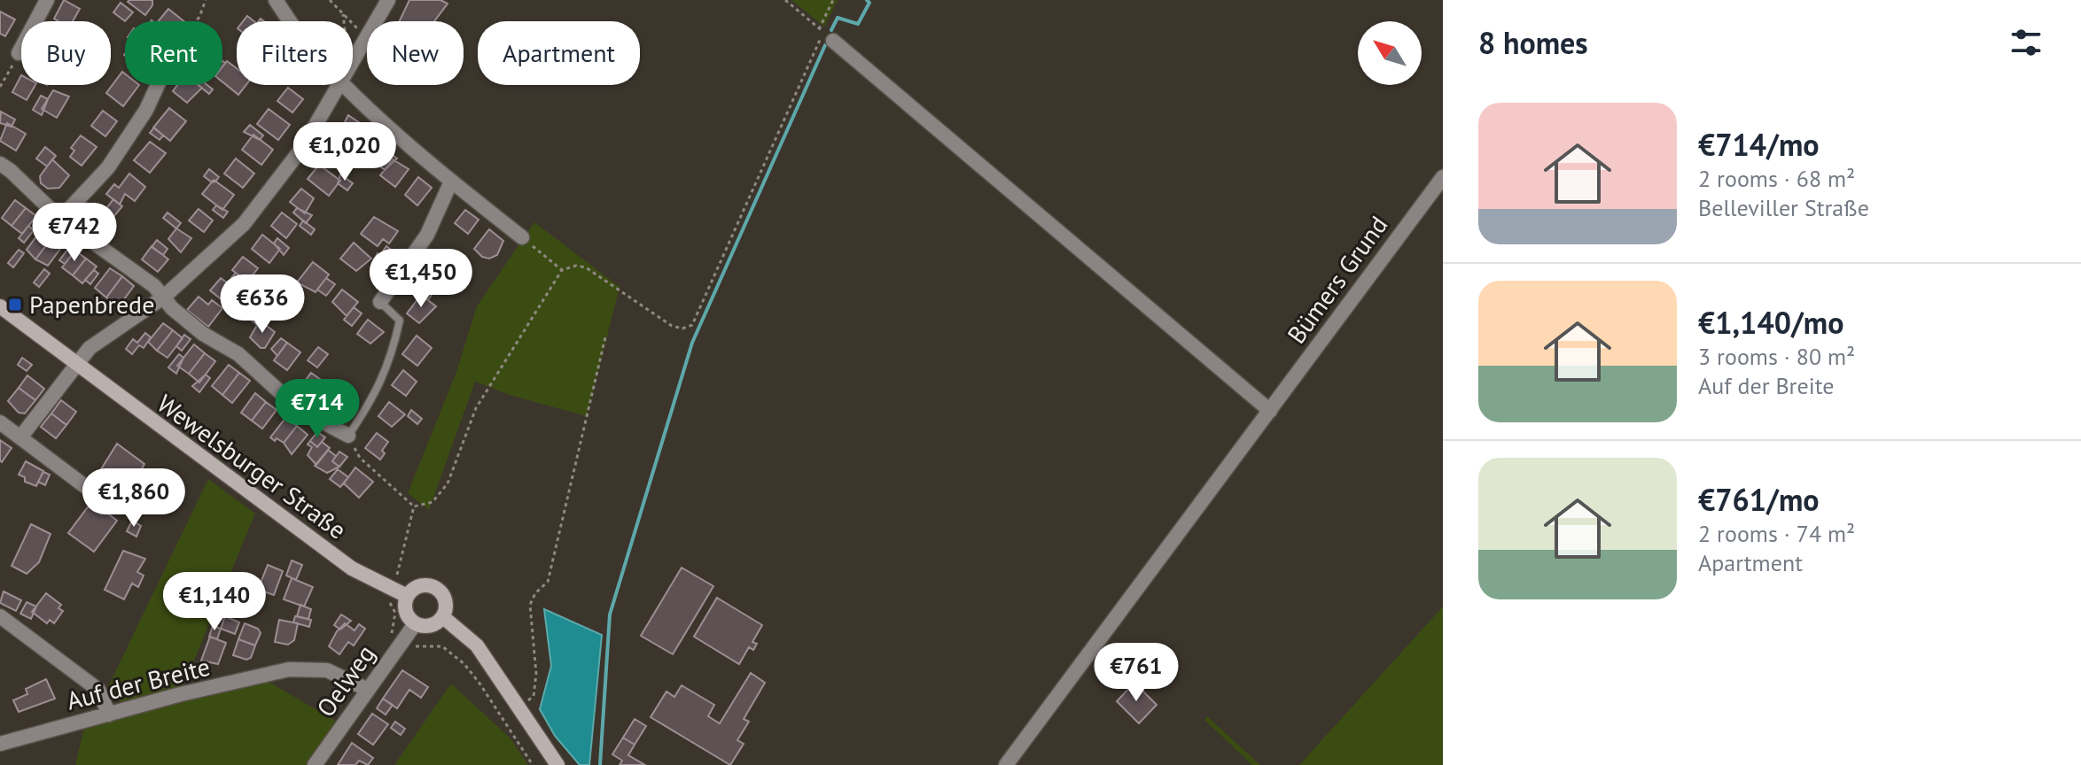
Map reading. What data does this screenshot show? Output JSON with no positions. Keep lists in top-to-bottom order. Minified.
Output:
{"streets":{"main road":["Wewelsburger Straße"],"street":["Bümers Grund","Oelweg","Auf der Breite"]},"crossings":[["Wewelsburger Straße","Oelweg"],["Oelweg","Auf der Breite"]],"places":{"transit":["Papenbrede"]},"north":"top left","page":{"heading":"8 homes","chip":["Buy","Rent","Filters","New","Apartment"],"list":[{"name":"€714/mo","note":"2 rooms · 68 m² · Belleviller Straße"},{"name":"€1,140/mo","note":"3 rooms · 80 m² · Auf der Breite"},{"name":"€761/mo","note":"2 rooms · 74 m² · Apartment"}],"price":["€1,020","€742","€1,450","€636","€714","€1,860","€1,140","€761"]}}
